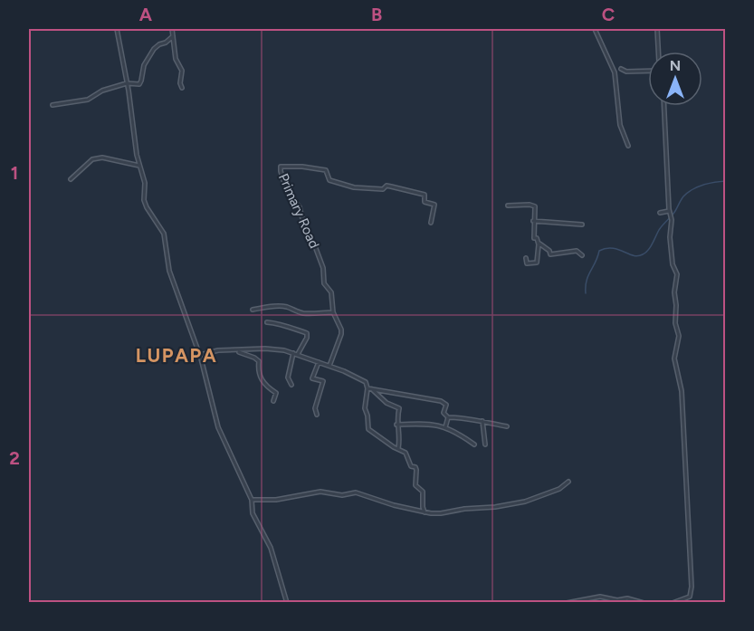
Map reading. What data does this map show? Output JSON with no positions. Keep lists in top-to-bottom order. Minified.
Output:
{"streets":{"street":["Primary Road"]},"districts":["LUPAPA"],"north":"top","grid":{"columns":["A","B","C"],"rows":["1","2"]}}
